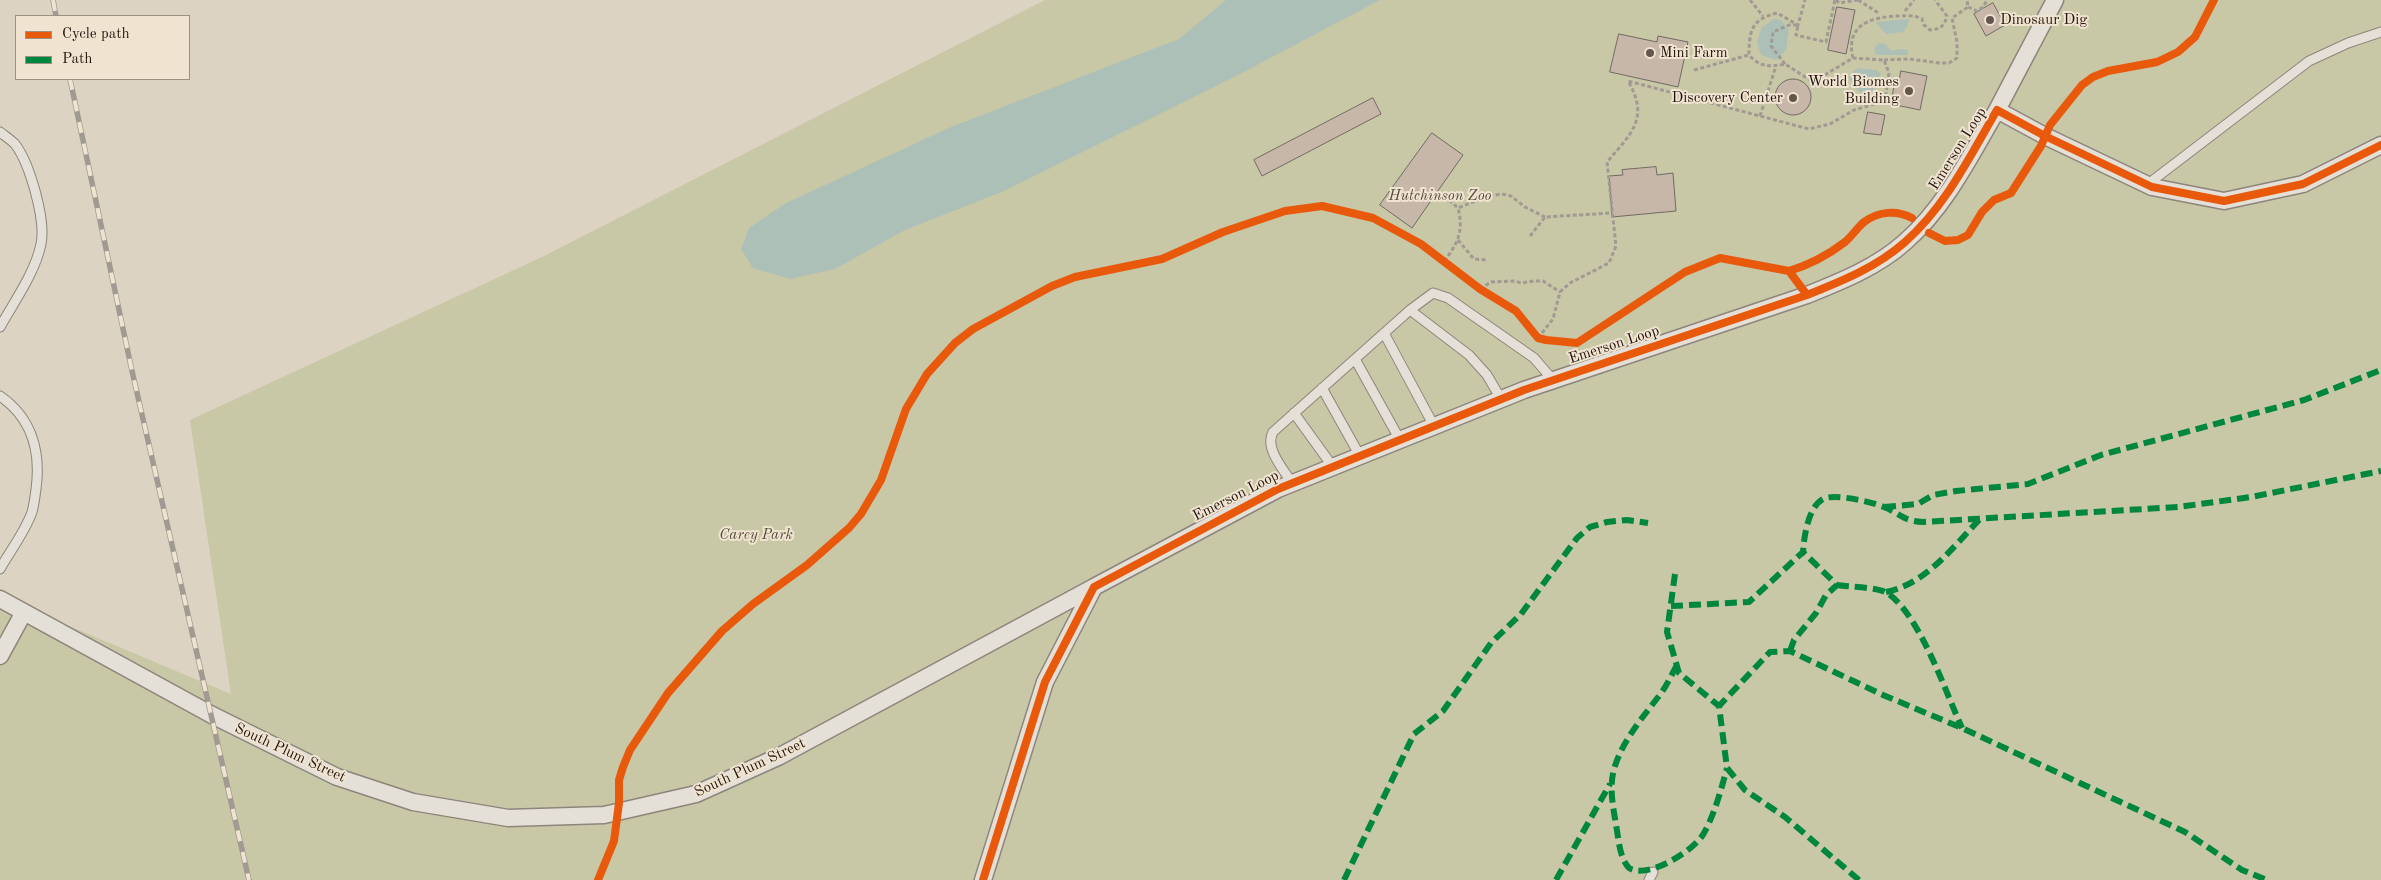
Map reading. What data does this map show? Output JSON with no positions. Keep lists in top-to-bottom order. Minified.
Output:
{"streets":{"street":["Emerson Loop","South Plum Street"]},"crossings":[["Emerson Loop","South Plum Street"]],"parks":["Hutchinson Zoo","Carey Park"],"places":["Dinosaur Dig","Mini Farm","World Biomes Building","Discovery Center"],"legend":["Cycle path","Path"]}
